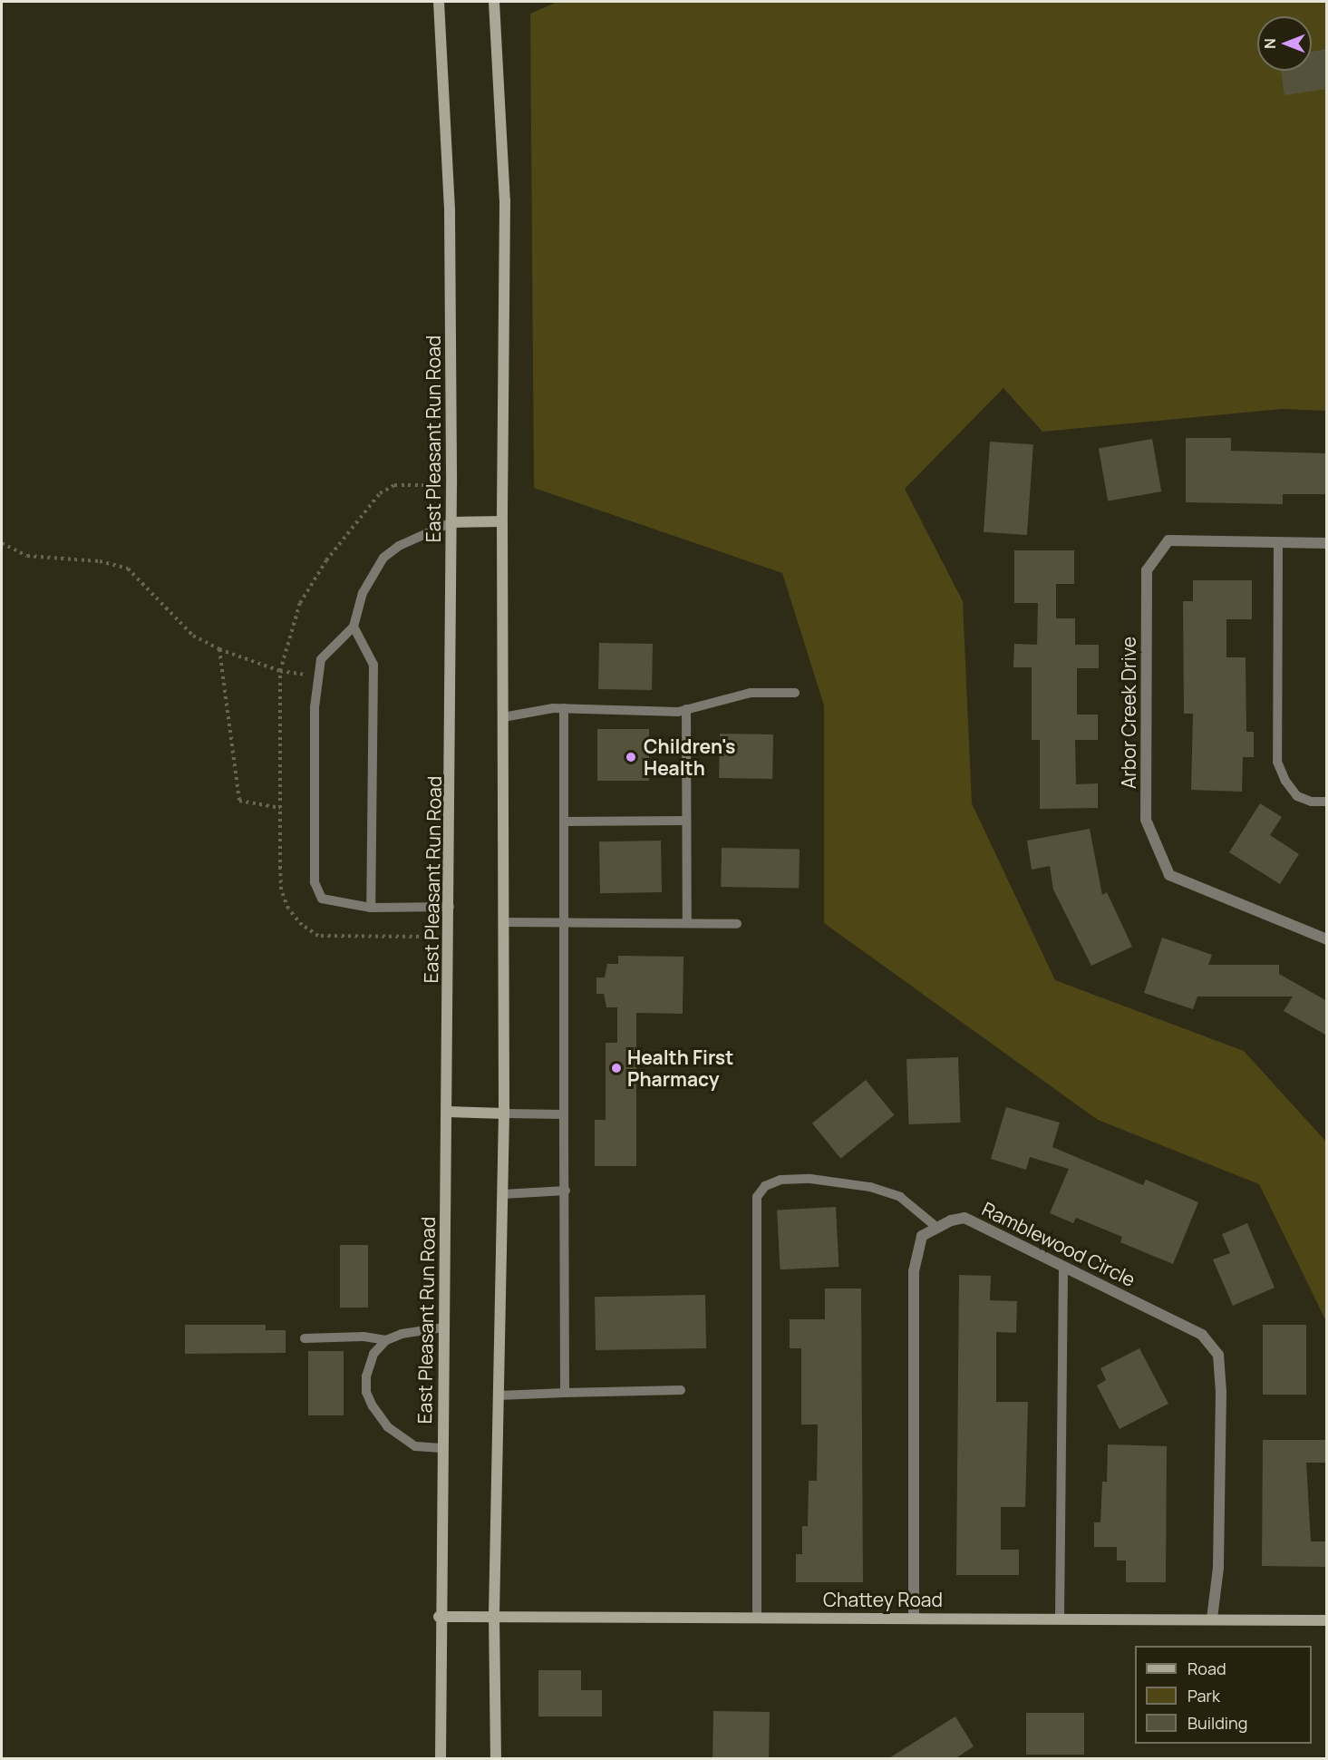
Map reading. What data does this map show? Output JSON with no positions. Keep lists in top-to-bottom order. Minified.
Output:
{"streets":{"main road":["East Pleasant Run Road","Chattey Road"],"street":["Arbor Creek Drive","Ramblewood Circle"]},"crossings":[["East Pleasant Run Road","Chattey Road"],["Ramblewood Circle","Chattey Road"]],"places":["Children's Health","Health First Pharmacy"],"legend":["Road","Park","Building"],"north":"left"}
